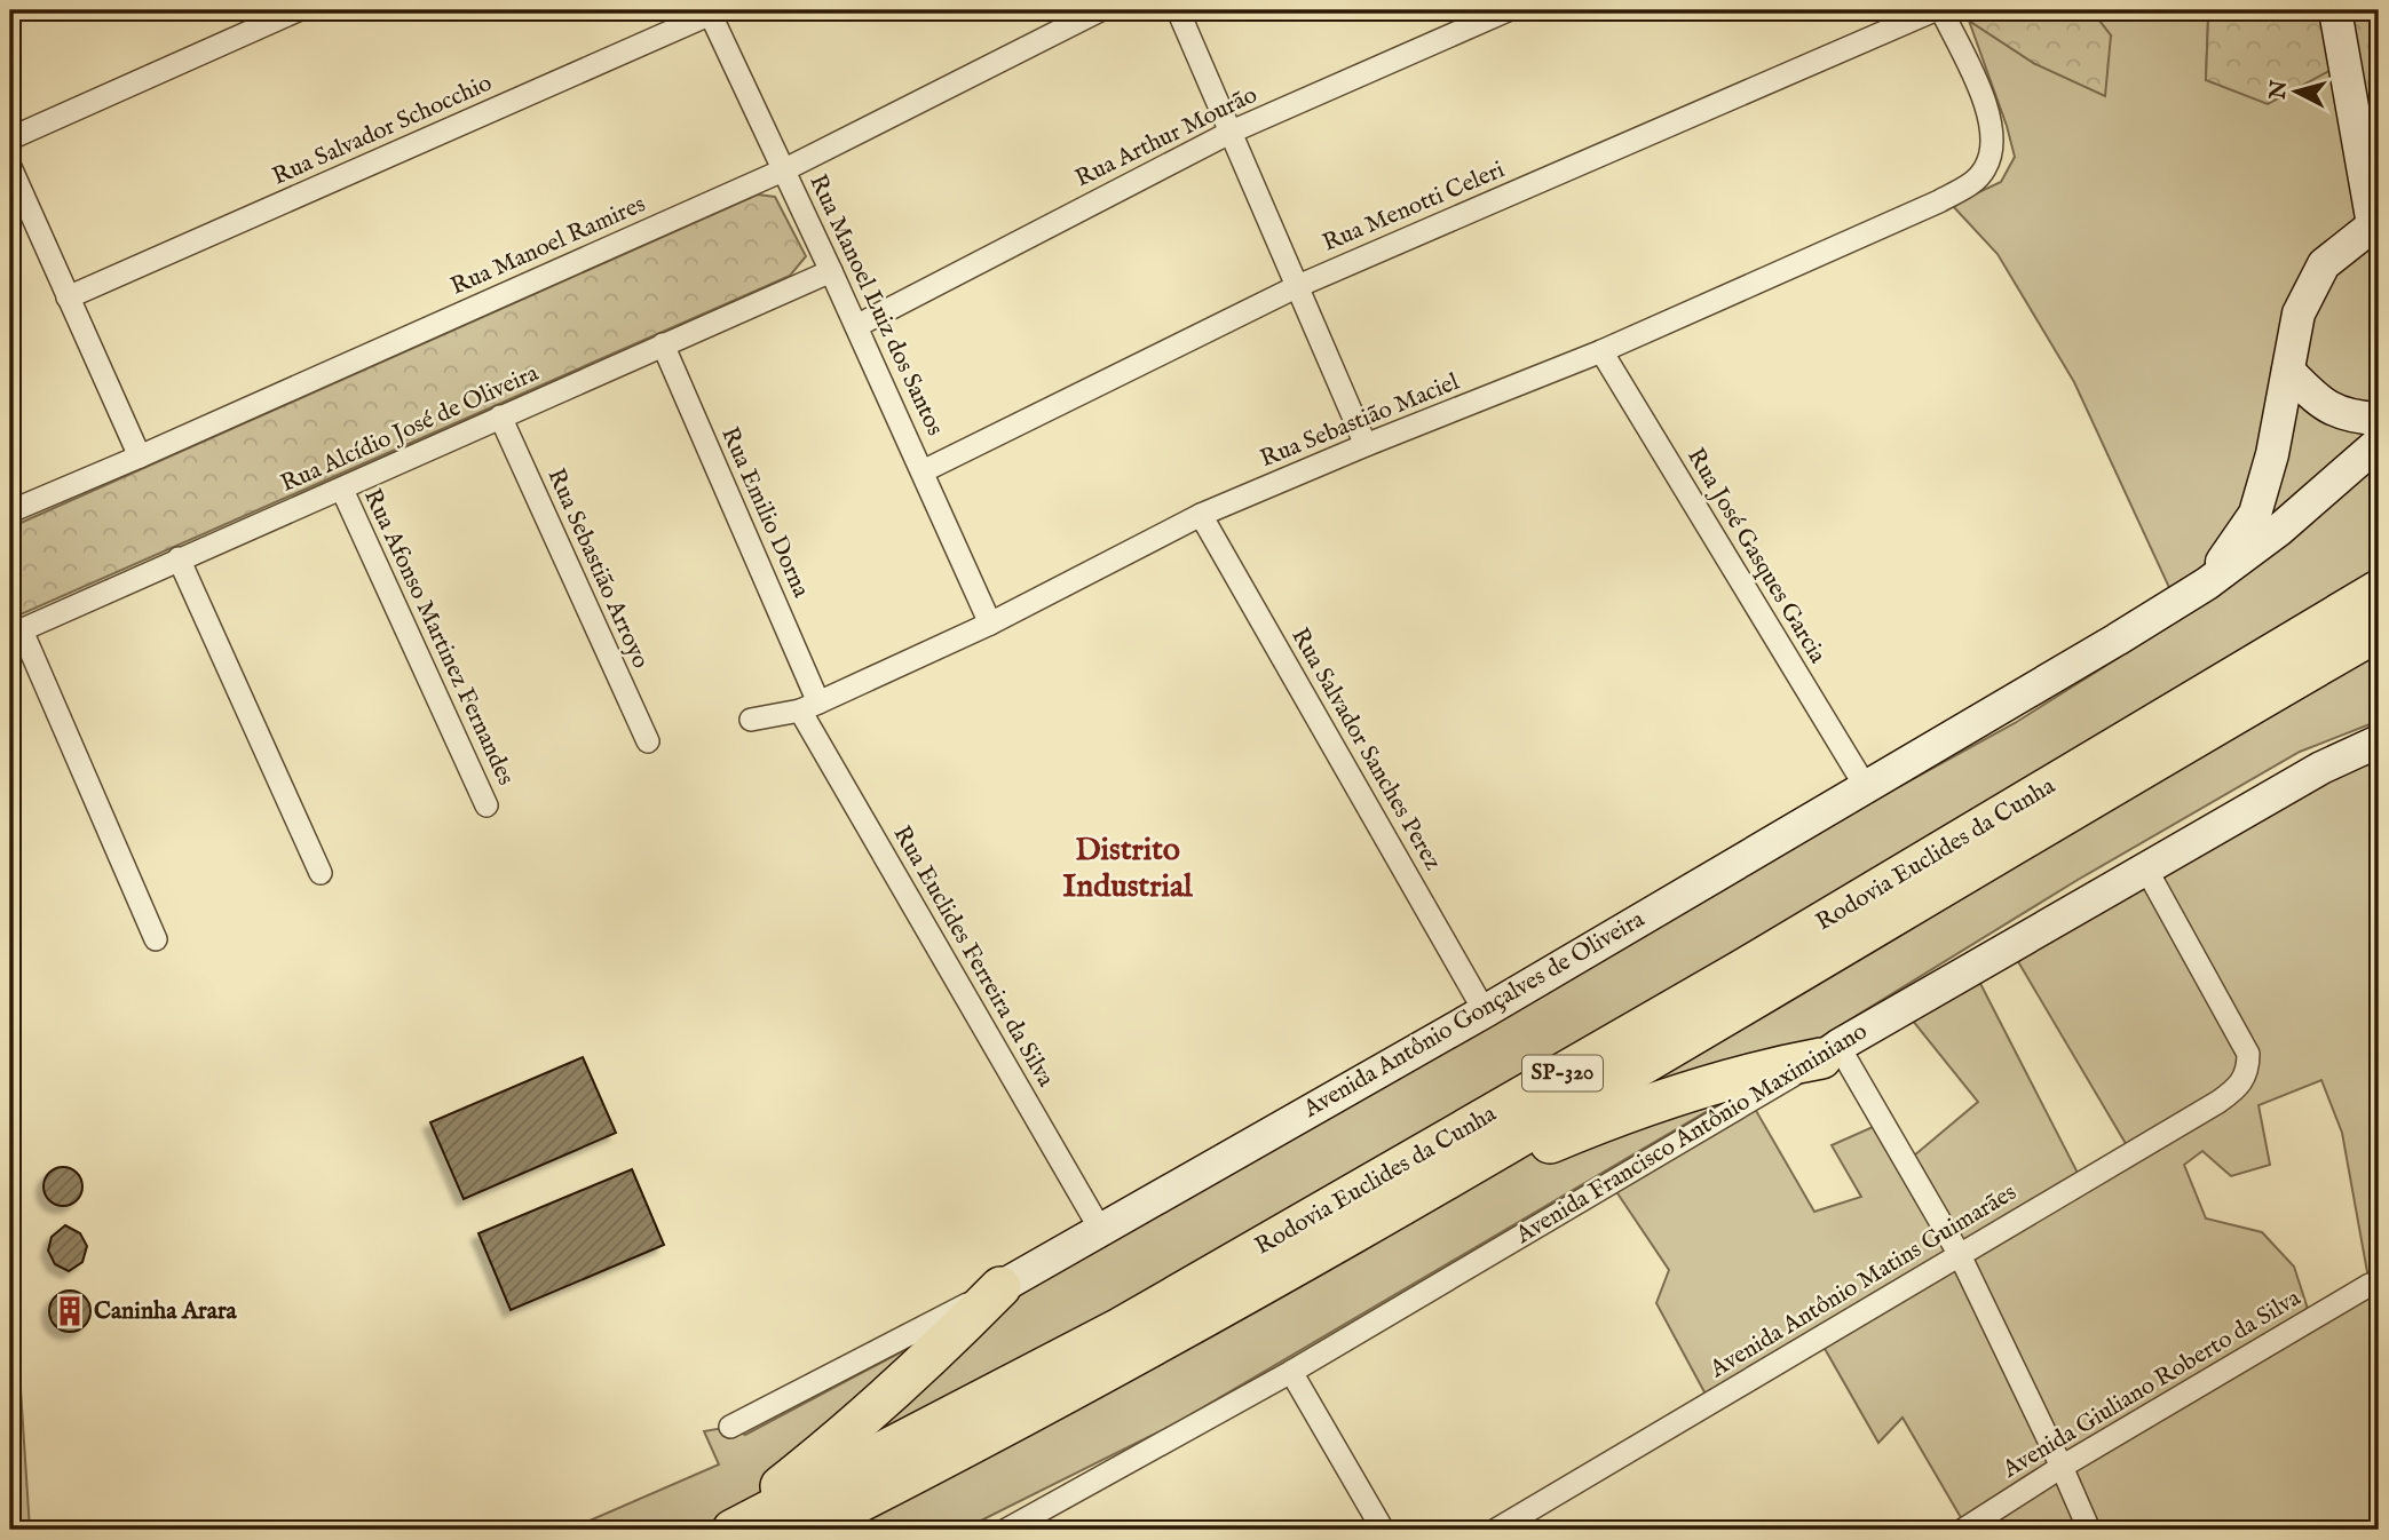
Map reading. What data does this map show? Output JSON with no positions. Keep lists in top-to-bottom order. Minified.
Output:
{"streets":{"highway":["Rodovia Euclides da Cunha","SP-320"],"main road":["Avenida Antônio Gonçalves de Oliveira","Avenida Francisco Antônio Maximiniano"],"street":["Rua Salvador Schocchio","Rua Arthur Mourão","Rua Menotti Celeri","Rua Manoel Ramires","Rua Manoel Luiz dos Santos","Rua Sebastião Maciel","Rua Alcídio José de Oliveira","Rua Emilio Dorna","Rua José Gasques Garcia","Rua Sebastião Arroyo","Rua Afonso Martinez Fernandes","Rua Salvador Sanches Perez","Rua Euclides Ferreira da Silva","Avenida Antônio Matins Guimarães","Avenida Giuliano Roberto da Silva"]},"crossings":[["Rua Salvador Schocchio","Rua Manoel Luiz dos Santos"],["Rua Arthur Mourão","Rua Manoel Luiz dos Santos"],["Rua Menotti Celeri","Rua Manoel Luiz dos Santos"],["Rua Manoel Ramires","Rua Manoel Luiz dos Santos"],["Rua Manoel Luiz dos Santos","Rua Sebastião Maciel"],["Rua Manoel Luiz dos Santos","Rua Alcídio José de Oliveira"],["Rua Sebastião Maciel","Rua Emilio Dorna"],["Rua Sebastião Maciel","Rua José Gasques Garcia"],["Rua Sebastião Maciel","Rua Salvador Sanches Perez"],["Rua Sebastião Maciel","Rua Euclides Ferreira da Silva"],["Rua Alcídio José de Oliveira","Rua Emilio Dorna"],["Rua Alcídio José de Oliveira","Rua Sebastião Arroyo"],["Rua Alcídio José de Oliveira","Rua Afonso Martinez Fernandes"],["Rua Emilio Dorna","Rua Euclides Ferreira da Silva"],["Rua José Gasques Garcia","Avenida Antônio Gonçalves de Oliveira"],["Rua Salvador Sanches Perez","Avenida Antônio Gonçalves de Oliveira"],["Rua Euclides Ferreira da Silva","Avenida Antônio Gonçalves de Oliveira"],["Avenida Francisco Antônio Maximiniano","Avenida Antônio Matins Guimarães"]],"districts":["Distrito Industrial"],"places":{"building":["Caninha Arara"]},"north":"left"}
